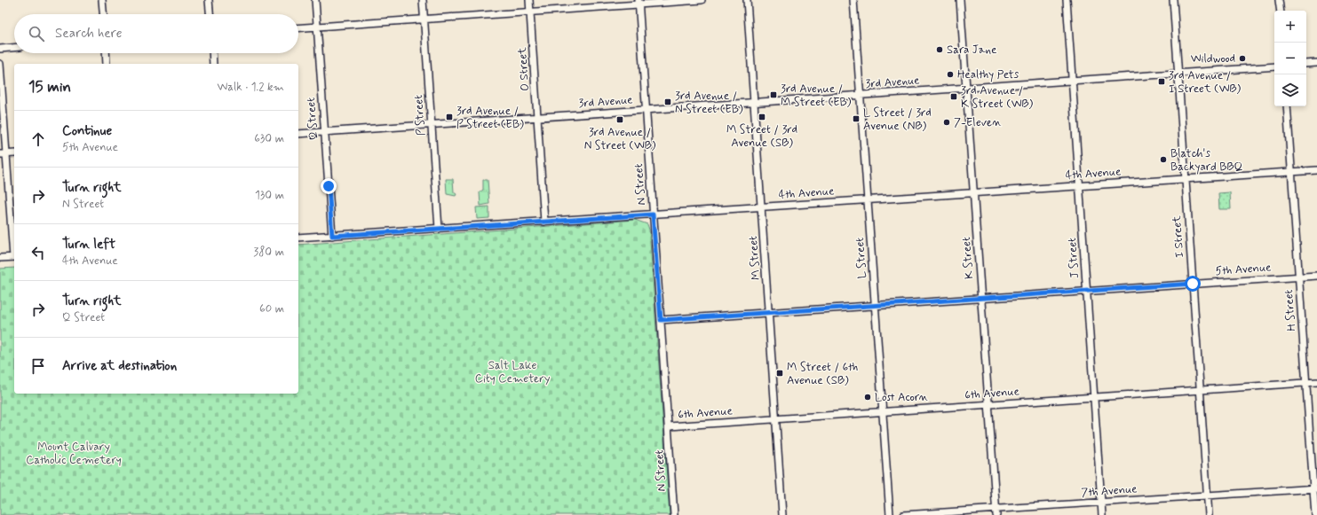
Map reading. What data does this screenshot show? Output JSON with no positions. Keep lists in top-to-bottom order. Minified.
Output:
{"streets":{"street":["O Street","3rd Avenue","P Street","Q Street","4th Avenue","N Street","I Street","M Street","L Street","K Street","J Street","5th Avenue","H Street","6th Avenue","7th Avenue"]},"crossings":[["O Street","3rd Avenue"],["O Street","4th Avenue"],["3rd Avenue","P Street"],["3rd Avenue","Q Street"],["3rd Avenue","N Street"],["3rd Avenue","I Street"],["3rd Avenue","M Street"],["3rd Avenue","L Street"],["3rd Avenue","K Street"],["3rd Avenue","J Street"],["P Street","4th Avenue"],["Q Street","4th Avenue"],["4th Avenue","N Street"],["4th Avenue","I Street"],["4th Avenue","M Street"],["4th Avenue","L Street"],["4th Avenue","K Street"],["4th Avenue","J Street"],["4th Avenue","H Street"],["N Street","5th Avenue"],["N Street","6th Avenue"],["I Street","5th Avenue"],["I Street","6th Avenue"],["I Street","7th Avenue"],["M Street","5th Avenue"],["M Street","6th Avenue"],["L Street","5th Avenue"],["L Street","6th Avenue"],["K Street","5th Avenue"],["K Street","6th Avenue"],["K Street","7th Avenue"],["J Street","5th Avenue"],["J Street","6th Avenue"],["J Street","7th Avenue"],["5th Avenue","H Street"],["H Street","6th Avenue"],["H Street","7th Avenue"]],"parks":["Salt Lake City Cemetery","Mount Calvary Catholic Cemetery"],"places":{"other":["Sara Jane","Wildwood","Healthy Pets","7-Eleven","Blatch's Backyard BBQ","Lost Acorn"],"transit":["3rd Avenue / I Street (WB)","3rd Avenue / M Street (EB)","3rd Avenue / K Street (WB)","3rd Avenue / N Street (EB)","3rd Avenue / P Street (EB)","M Street / 3rd Avenue (SB)","L Street / 3rd Avenue (NB)","3rd Avenue / N Street (WB)","M Street / 6th Avenue (SB)"]},"page":{"map_buttons":["+","−"],"search":"Search here","heading":["15 min","Walk · 1.2 km"],"list":[["Continue","5th Avenue","630 m"],["Turn right","N Street","130 m"],["Turn left","4th Avenue","380 m"],["Turn right","Q Street","60 m"],"Arrive at destination"]}}
